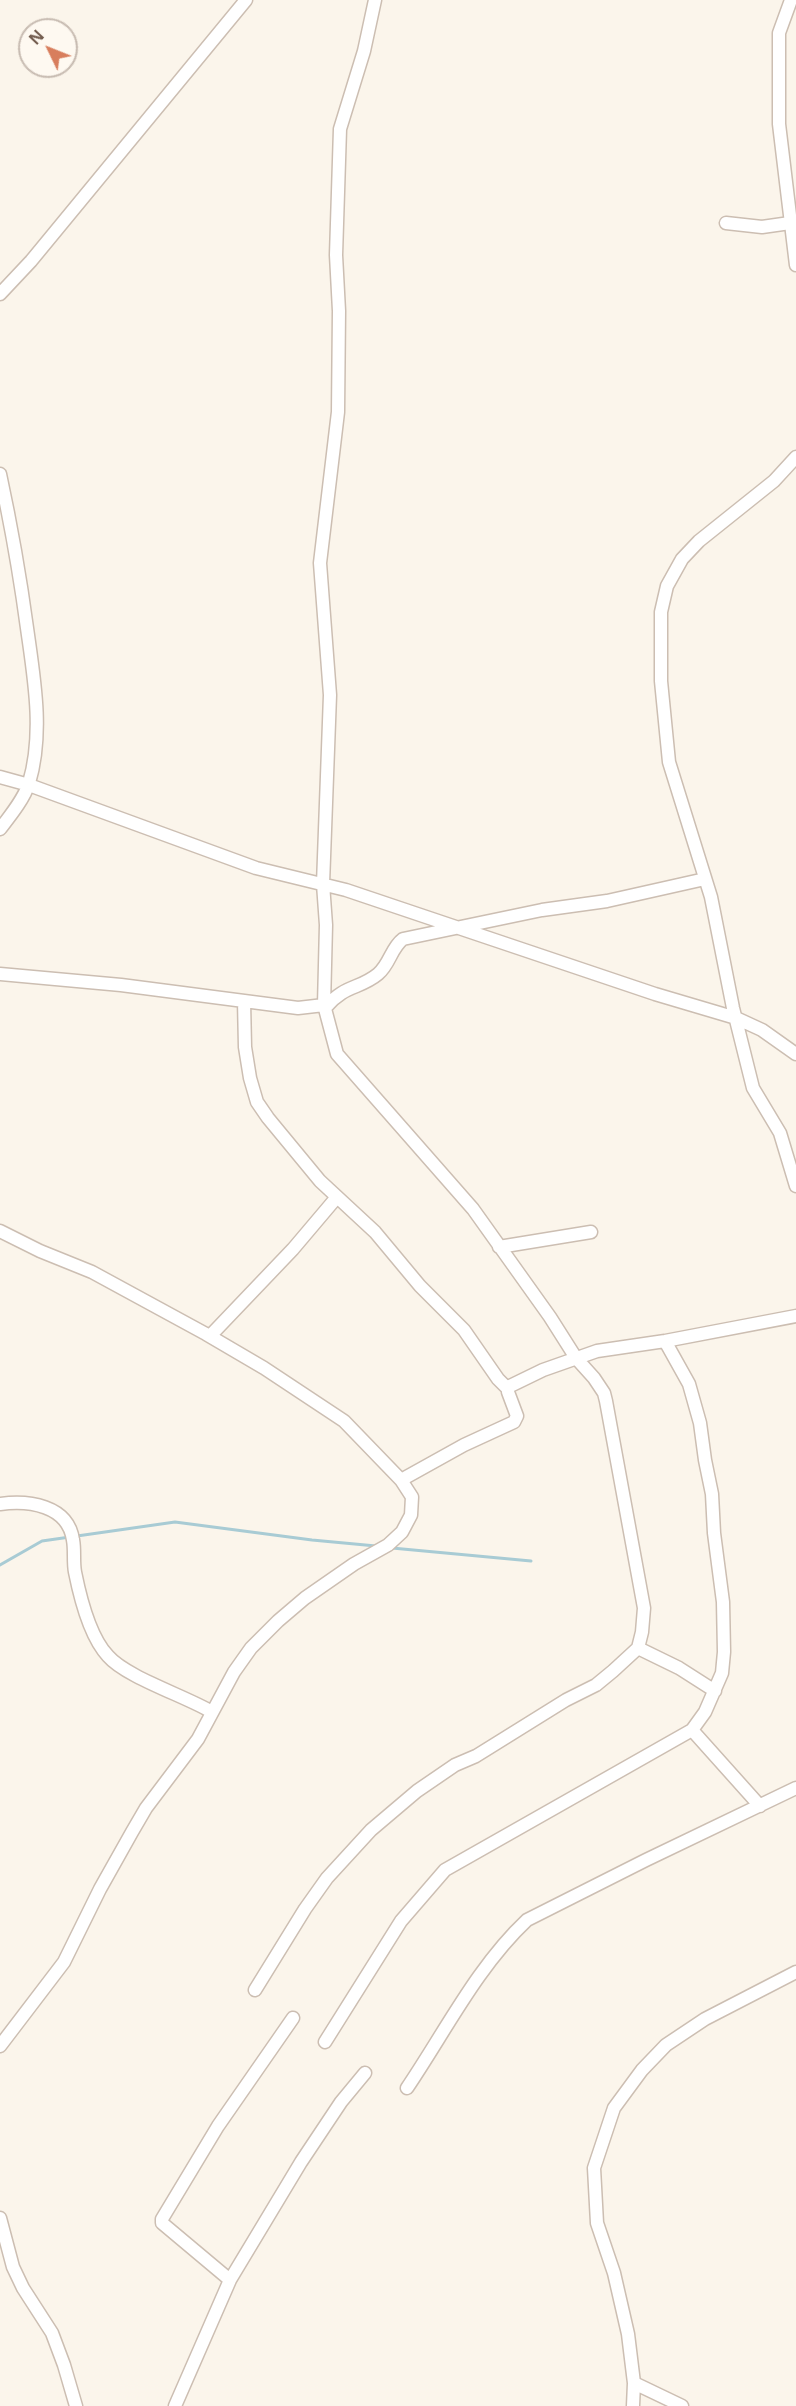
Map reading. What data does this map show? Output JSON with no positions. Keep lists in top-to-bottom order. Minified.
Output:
{"north":"top left"}
